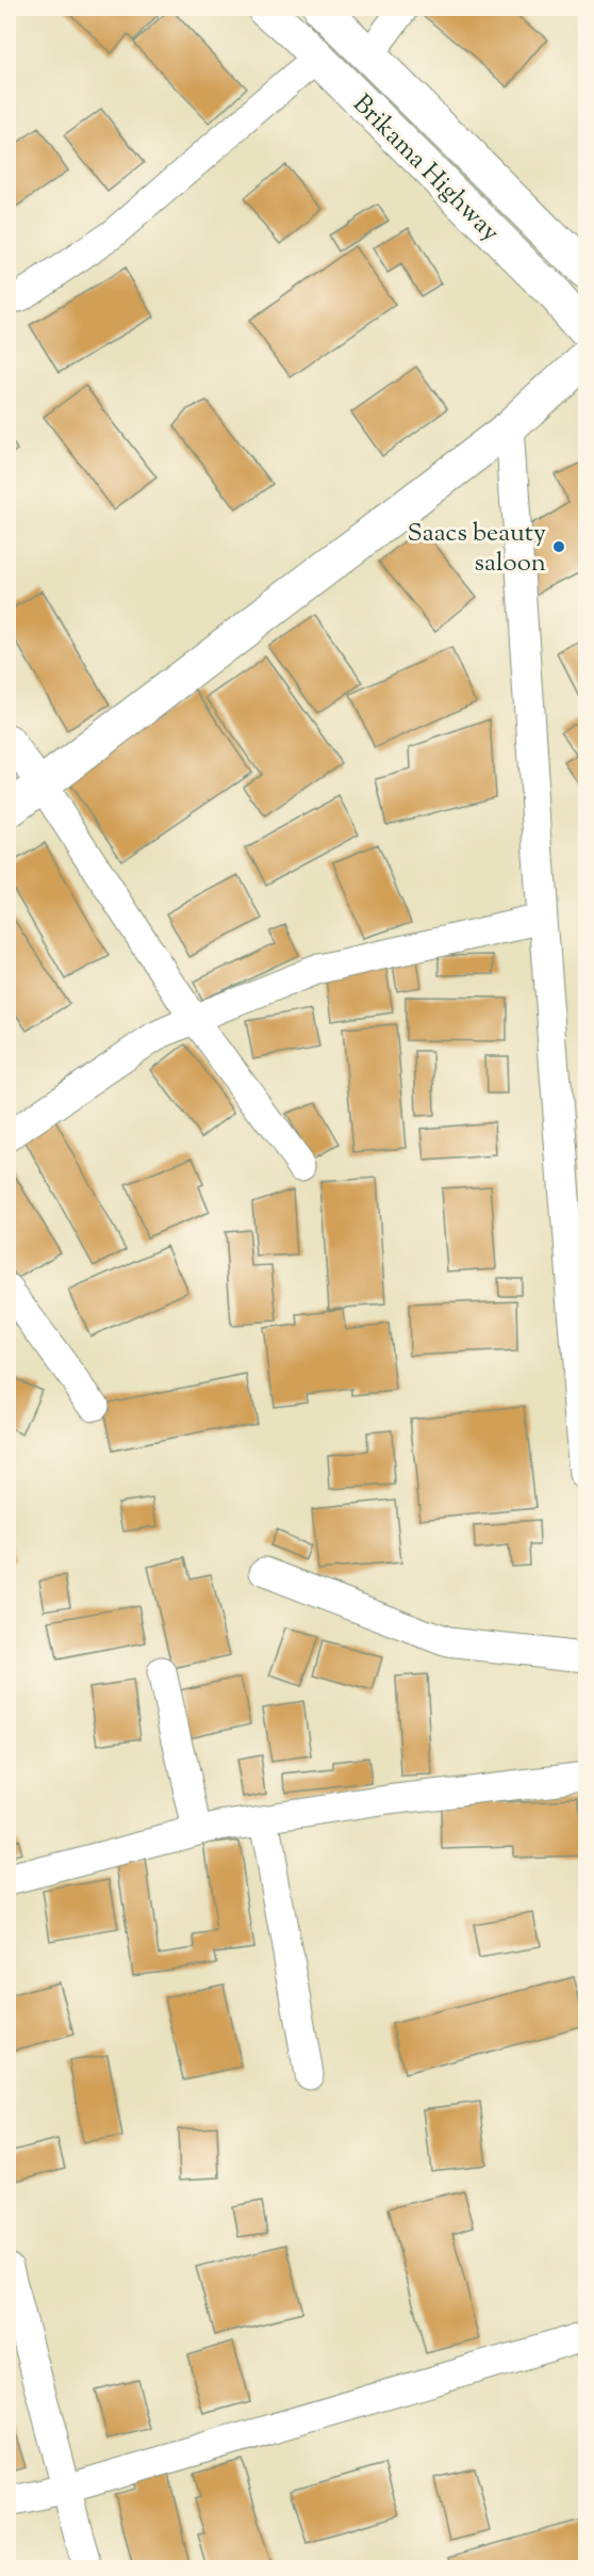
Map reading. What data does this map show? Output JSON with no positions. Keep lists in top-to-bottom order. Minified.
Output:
{"streets":{"main road":["Brikama Highway"]},"places":["Saacs beauty saloon"]}
